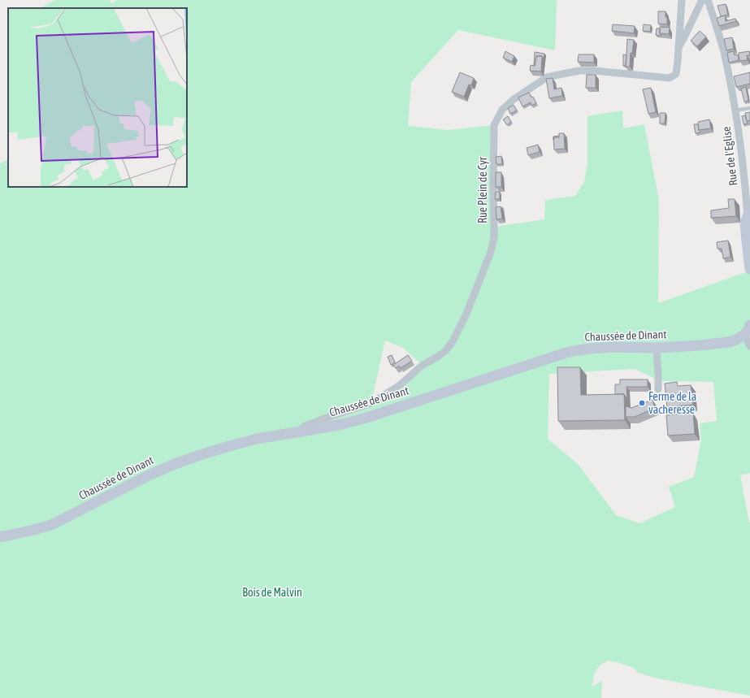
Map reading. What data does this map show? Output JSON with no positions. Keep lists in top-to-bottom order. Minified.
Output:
{"streets":{"main road":["Chaussée de Dinant"],"street":["Rue de l'Eglise","Rue Plein de Cyr"]},"crossings":[["Rue Plein de Cyr","Chaussée de Dinant"]],"parks":["Bois de Malvin"],"places":["Ferme de la vacheresse"]}
